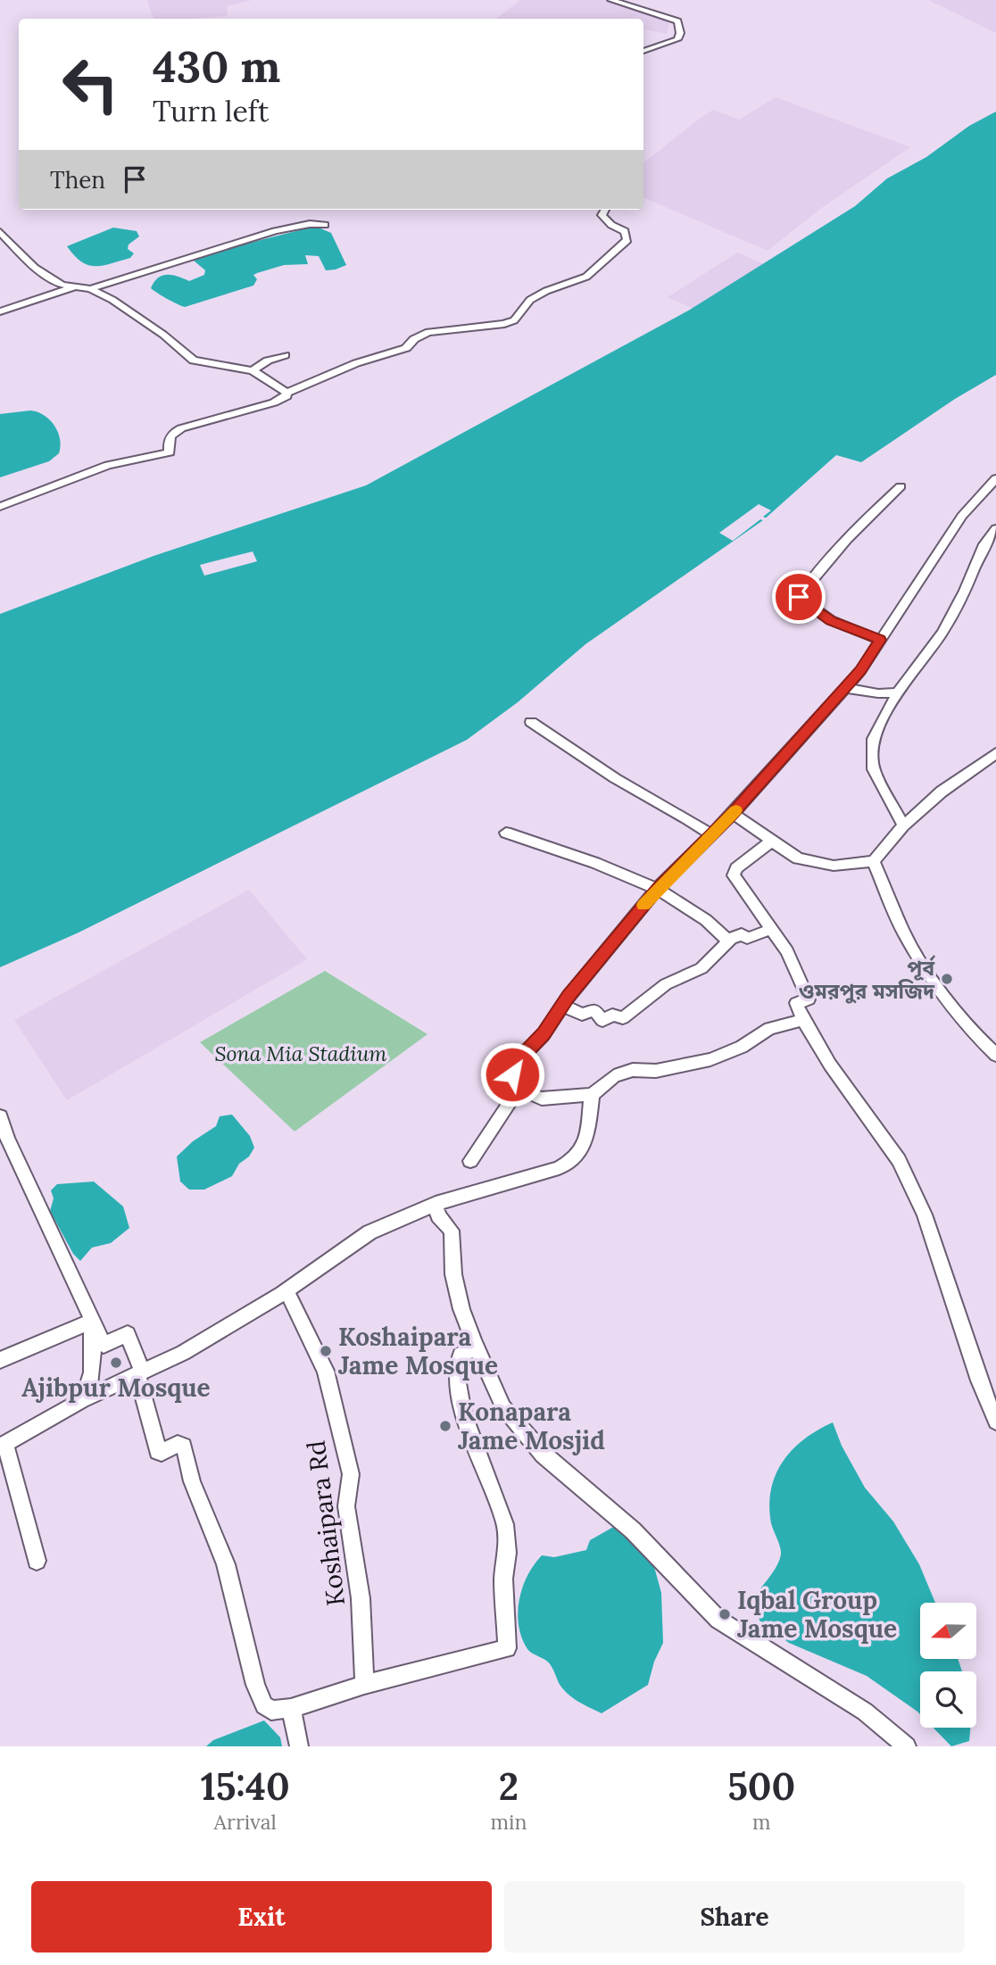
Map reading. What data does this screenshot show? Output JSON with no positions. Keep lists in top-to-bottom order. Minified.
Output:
{"streets":{"street":["Koshaipara Rd"]},"parks":["Sona Mia Stadium"],"places":["পূর্ব ওমরপুর মসজিদ","Koshaipara Jame Mosque","Ajibpur Mosque","Konapara Jame Mosjid","Iqbal Group Jame Mosque"],"north":"left","page":{"turn":["430 m","Turn left"],"then":"Then","eta":["15:40","Arrival","2","min","500","m"],"buttons":["Exit","Share"]}}
